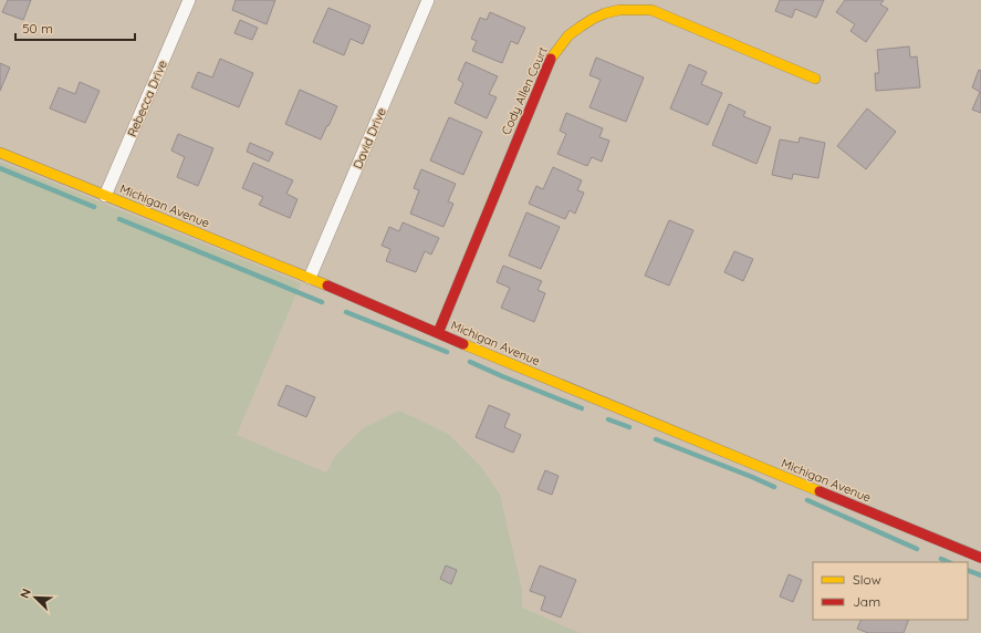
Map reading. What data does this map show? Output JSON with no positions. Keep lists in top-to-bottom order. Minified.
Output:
{"streets":{"street":["Cody Allen Court","Rebecca Drive","David Drive","Michigan Avenue"]},"crossings":[["Cody Allen Court","Michigan Avenue"],["Rebecca Drive","Michigan Avenue"],["David Drive","Michigan Avenue"]],"legend":["Slow","Jam"],"scale_bar":"50 m","north":"top left"}
